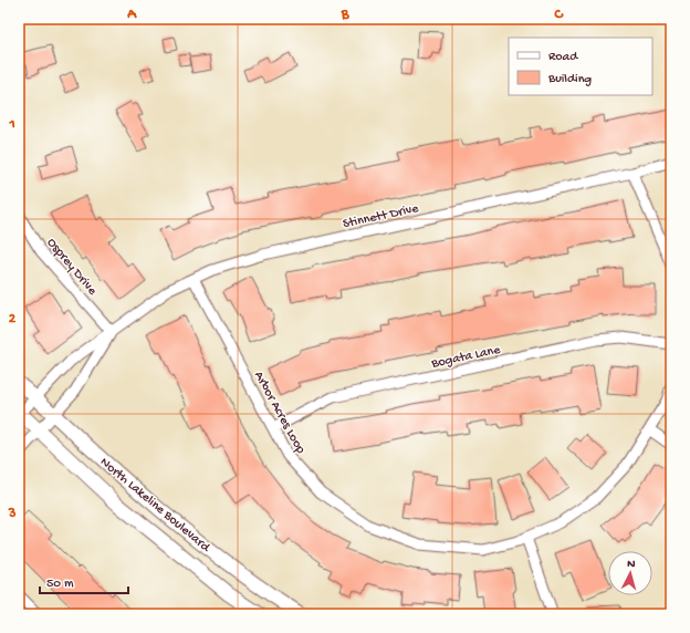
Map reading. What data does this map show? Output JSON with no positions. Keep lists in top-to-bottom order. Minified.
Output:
{"streets":{"main road":["North Lakeline Boulevard"],"street":["Stinnett Drive","Osprey Drive","Bogata Lane","Arbor Acres Loop"]},"crossings":[["Stinnett Drive","Osprey Drive"],["Stinnett Drive","Arbor Acres Loop"],["Stinnett Drive","North Lakeline Boulevard"],["Bogata Lane","Arbor Acres Loop"]],"legend":["Road","Building"],"scale_bar":"50 m","north":"top","grid":{"columns":["A","B","C"],"rows":["1","2","3"]}}
